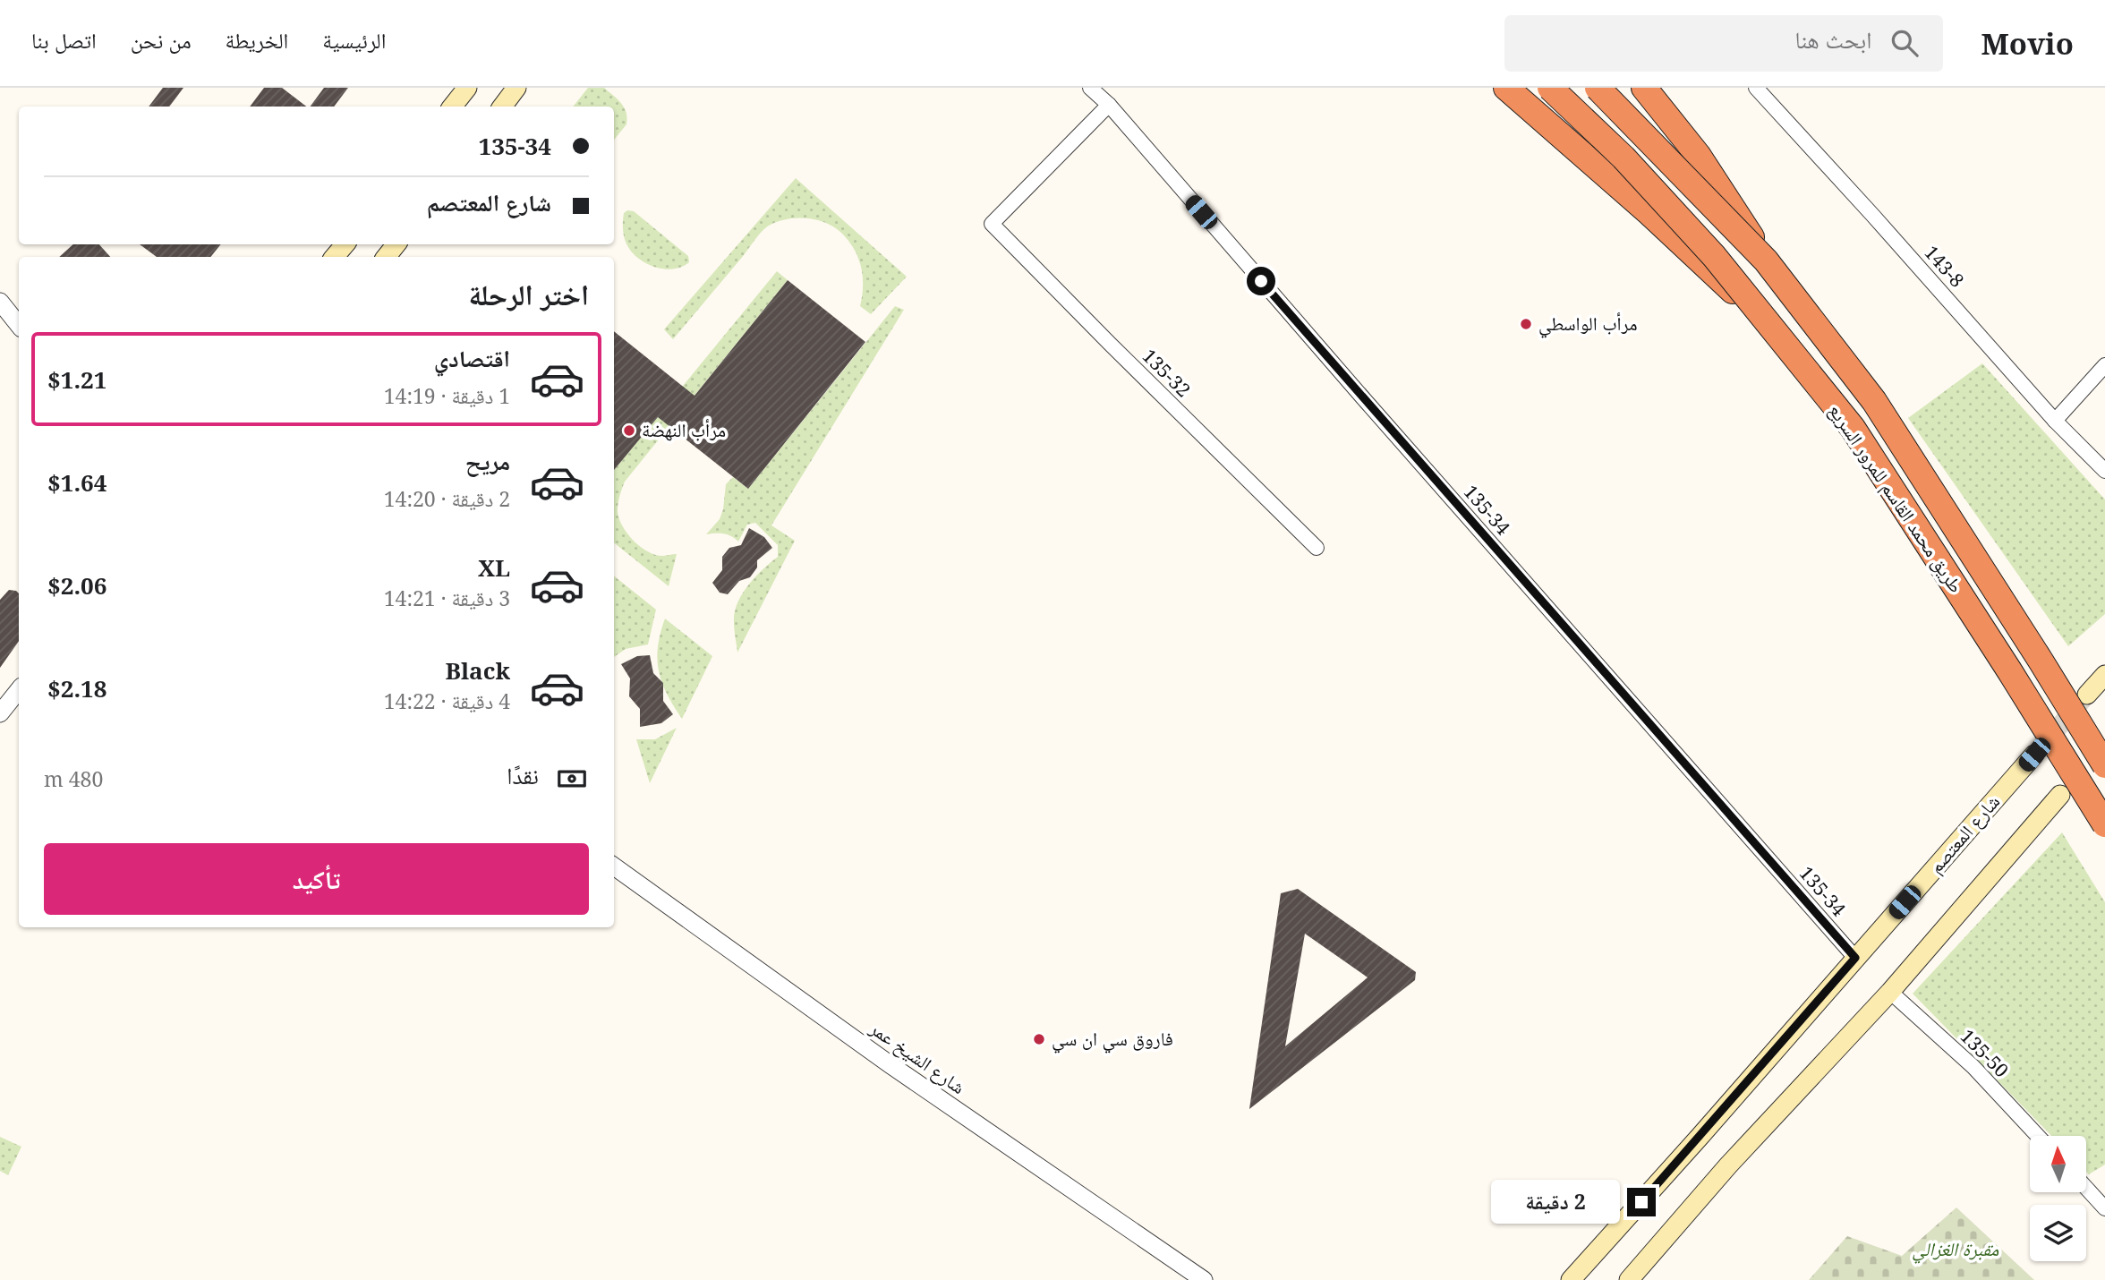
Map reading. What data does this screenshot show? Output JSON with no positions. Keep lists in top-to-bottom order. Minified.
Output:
{"streets":{"highway":["طريق محمد القاسم للمرور السريع"],"main road":["شارع المعتصم"],"street":["143-8","135-32","135-34","135-50","شارع الشيخ عمر"]},"crossings":[["135-32","135-34"],["135-34","شارع المعتصم"]],"parks":["مقبرة الغزالي"],"places":["مرأب الواسطي","مرأب النهضة","فاروق سي ان سي"],"north":"top","page":{"header":"Movio","search":"ابحث هنا","nav":["الرئيسية","الخريطة","من نحن","اتصل بنا"],"banner":["135-34","شارع المعتصم"],"heading":"اختر الرحلة","list":[{"name":"اقتصادي","note":"1 دقيقة · 14:19","value":"$1.21"},{"name":"مريح","note":"2 دقيقة · 14:20","value":"$1.64"},{"name":"XL","note":"3 دقيقة · 14:21","value":"$2.06"},{"name":"Black","note":"4 دقيقة · 14:22","value":"$2.18"}],"pay":["نقدًا","480 m"],"buttons":"تأكيد","bubble":"2 دقيقة"}}
